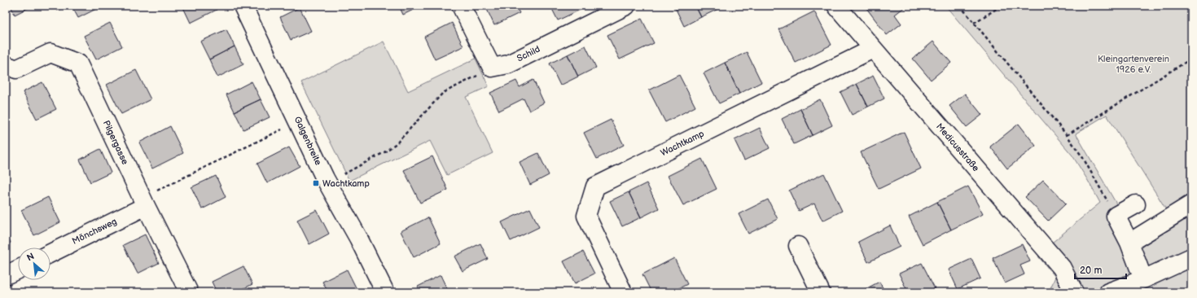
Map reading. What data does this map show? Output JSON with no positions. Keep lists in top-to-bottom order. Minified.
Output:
{"streets":{"street":["Schild","Galgenbreite","Pilgergasse","Wachtkamp","Medicusstraße","Mönchsweg"]},"crossings":[["Pilgergasse","Mönchsweg"],["Wachtkamp","Medicusstraße"]],"parks":["Kleingartenverein 1926 e.V."],"places":{"transit":["Wachtkamp"]},"scale_bar":"20 m","north":"top left"}
